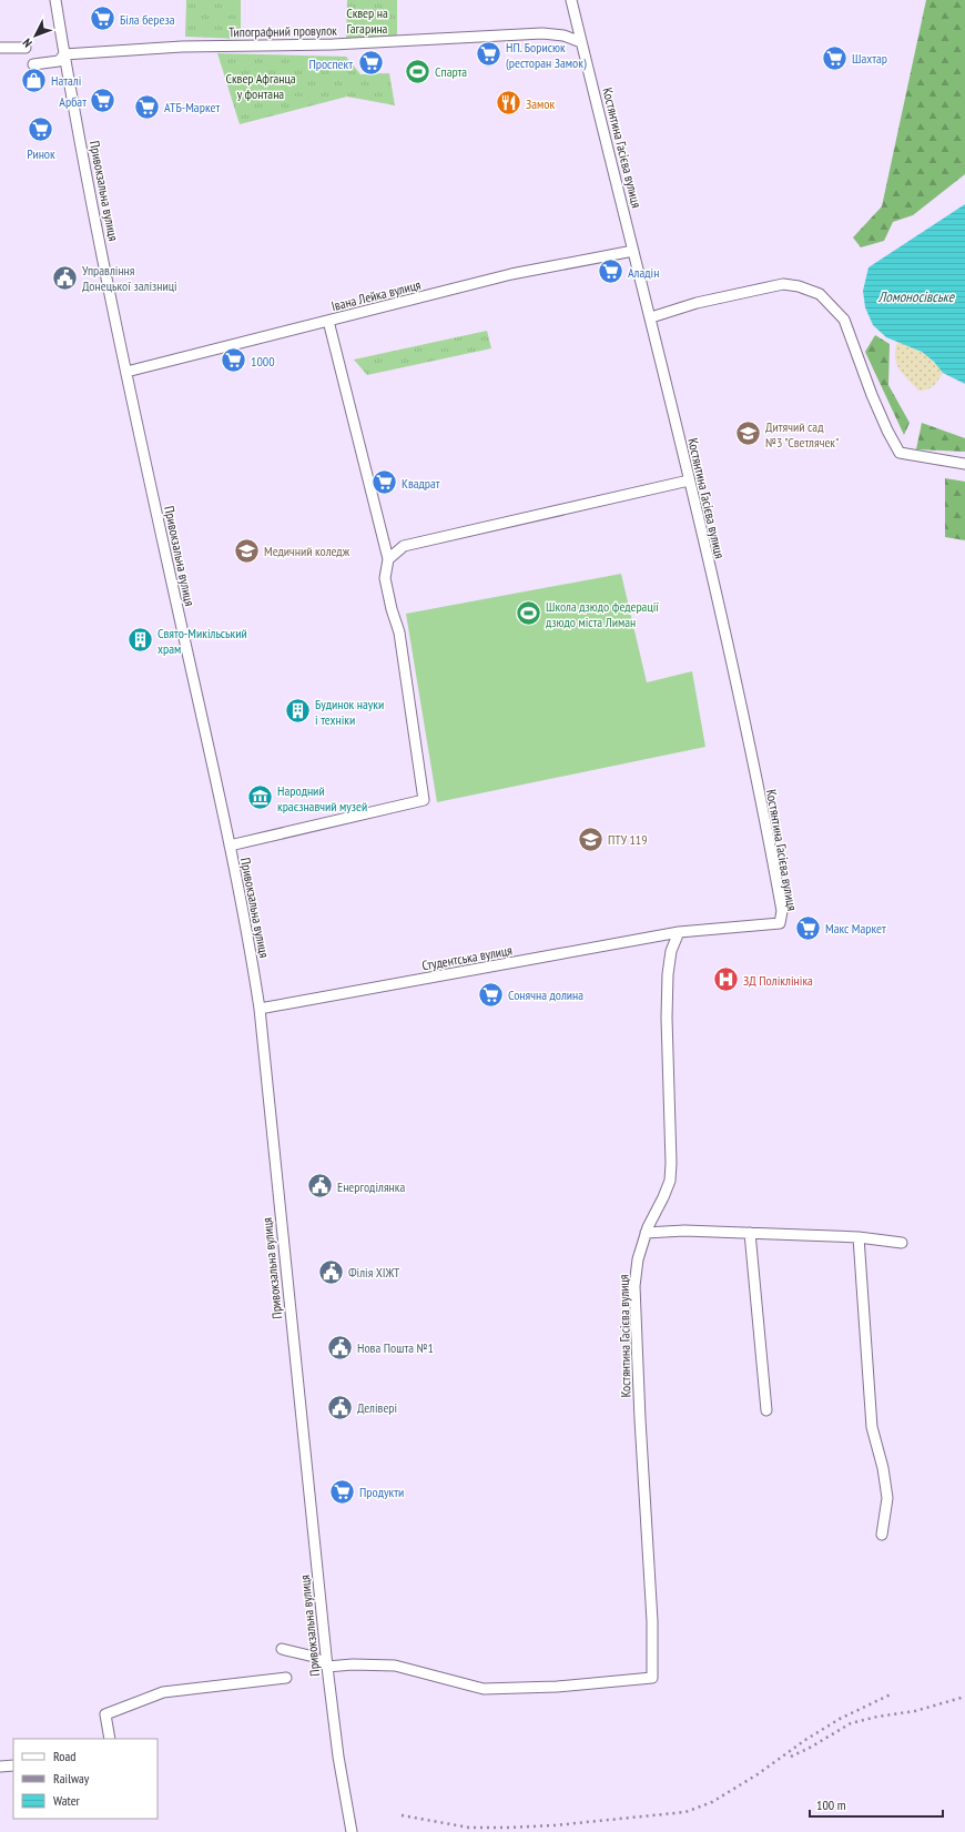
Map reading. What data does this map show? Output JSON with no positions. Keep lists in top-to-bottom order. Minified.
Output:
{"streets":{"street":["Типографний провулок","Костянтина Гасієва вулиця","Привокзальна вулиця","Івана Лейка вулиця","Студентська вулиця"]},"crossings":[["Типографний провулок","Костянтина Гасієва вулиця"],["Типографний провулок","Привокзальна вулиця"],["Костянтина Гасієва вулиця","Привокзальна вулиця"],["Костянтина Гасієва вулиця","Івана Лейка вулиця"],["Костянтина Гасієва вулиця","Студентська вулиця"],["Привокзальна вулиця","Івана Лейка вулиця"],["Привокзальна вулиця","Студентська вулиця"]],"water":["Ломоносівське"],"parks":["Сквер на Гагарина","Сквер Афганца у фонтана"],"places":{"supermarket":["Біла береза","НП. Борисюк (ресторан Замок)","Шахтар","Проспект","Арбат","АТБ-Маркет","Ринок","Аладін","1000","Квадрат","Макс Маркет","Сонячна долина","Продукти"],"sports":["Спарта","Школа дзюдо федерації дзюдо міста Лиман"],"shop":["Наталі"],"restaurant":["Замок"],"public building":["Управління Донецької залізниці","Енергоділянка","Філія ХІЖТ","Нова Пошта №1","Делівері"],"school or university":["Дитячий сад №3 \"Светлячек\"","Медичний коледж","ПТУ 119"],"building":["Свято-Микільський храм","Будинок науки і техніки"],"museum":["Народний краєзнавчий музей"],"hospital":["ЗД Поліклініка"]},"legend":["Road","Railway","Water"],"scale_bar":"100 m","north":"bottom left"}
